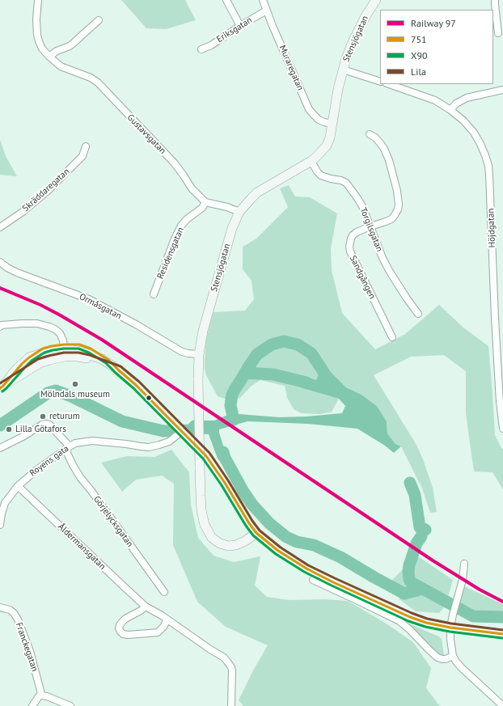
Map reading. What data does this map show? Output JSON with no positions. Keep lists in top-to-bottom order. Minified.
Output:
{"streets":{"street":["Eriksgatan","Stensjögatan","Muraregatan","Gustavsgatan","Skräddaregatan","Höjdgatan","Torgilsgatan","Residensgatan","Sandgången","Ormåsgatan","Royens gata","Görjelycksgatan","Åldermansgatan","Franckegatan"]},"crossings":[["Eriksgatan","Muraregatan"],["Stensjögatan","Muraregatan"],["Stensjögatan","Torgilsgatan"],["Stensjögatan","Ormåsgatan"],["Gustavsgatan","Residensgatan"],["Torgilsgatan","Sandgången"],["Royens gata","Görjelycksgatan"],["Royens gata","Åldermansgatan"]],"places":["Mölndals museum","returum","Lilla Götafors"],"lines":["rail line 97","transit line 751","transit line X90","transit line Lila"],"legend":["Railway 97","751","X90","Lila"]}
